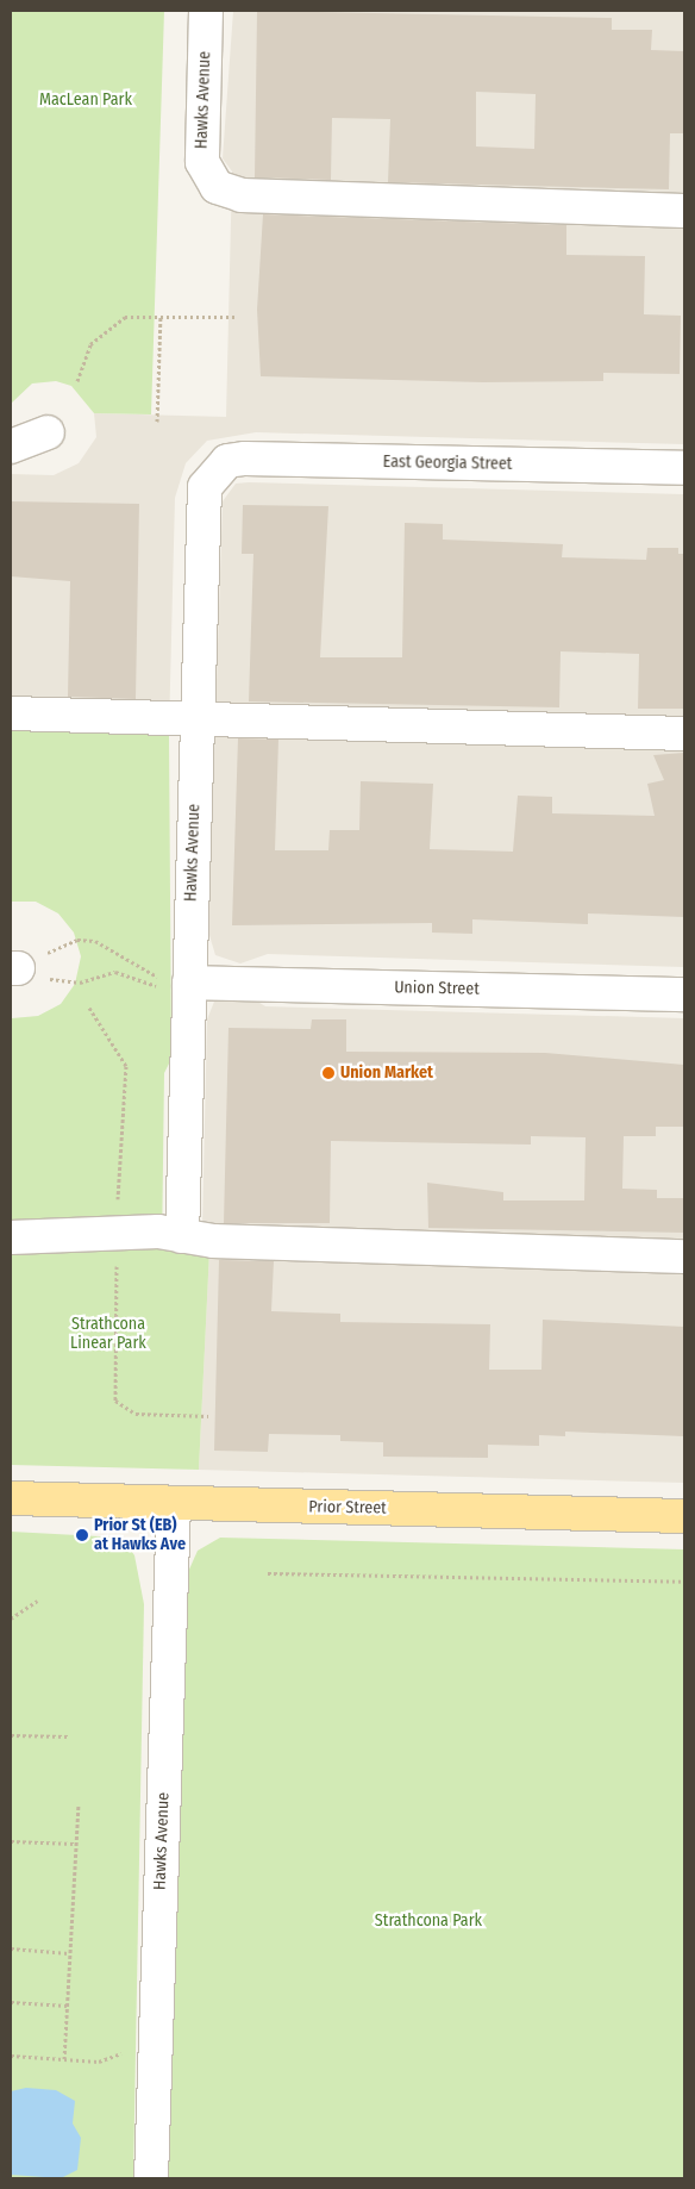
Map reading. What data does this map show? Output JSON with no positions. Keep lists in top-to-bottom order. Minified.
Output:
{"streets":{"main road":["Prior Street"],"street":["Hawks Avenue","East Georgia Street","Union Street"]},"crossings":[["Hawks Avenue","East Georgia Street"],["Hawks Avenue","Union Street"],["Hawks Avenue","Prior Street"]],"parks":["MacLean Park","Strathcona Linear Park","Strathcona Park"],"places":["Union Market","Prior St (EB) at Hawks Ave"]}
